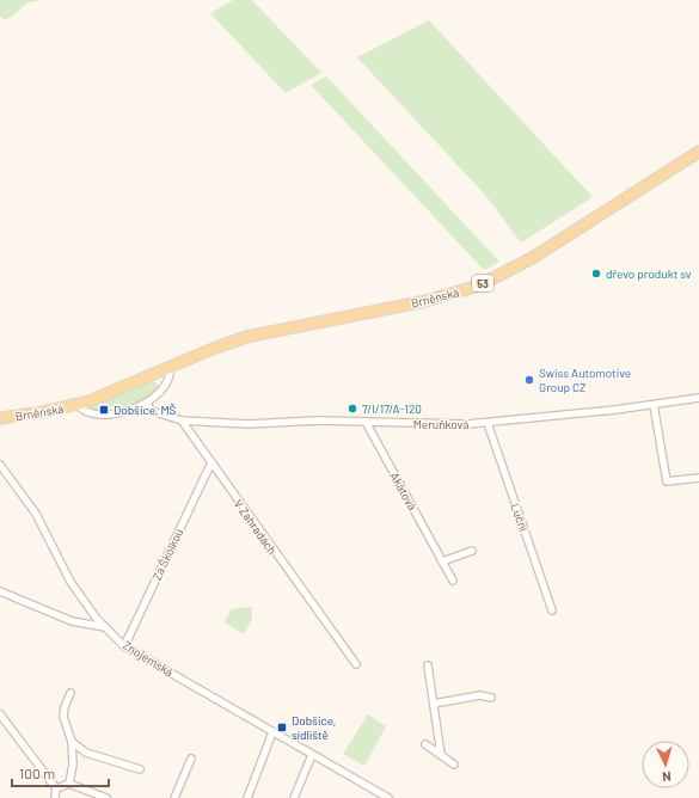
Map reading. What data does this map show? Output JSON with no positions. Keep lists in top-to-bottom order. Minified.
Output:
{"streets":{"main road":["53","Brněnská"],"street":["Meruňková","Akátová","Luční","V Zahradách","Za Školkou","Znojemská"]},"crossings":[["Meruňková","Akátová"],["Meruňková","Luční"],["Meruňková","V Zahradách"],["V Zahradách","Za Školkou"],["Za Školkou","Znojemská"]],"places":{"other":["dřevo produkt sv","Swiss Automotive Group CZ","7/I/17/A-120"],"transit":["Dobšice, MŠ","Dobšice, sídliště"]},"scale_bar":"100 m","north":"bottom"}
